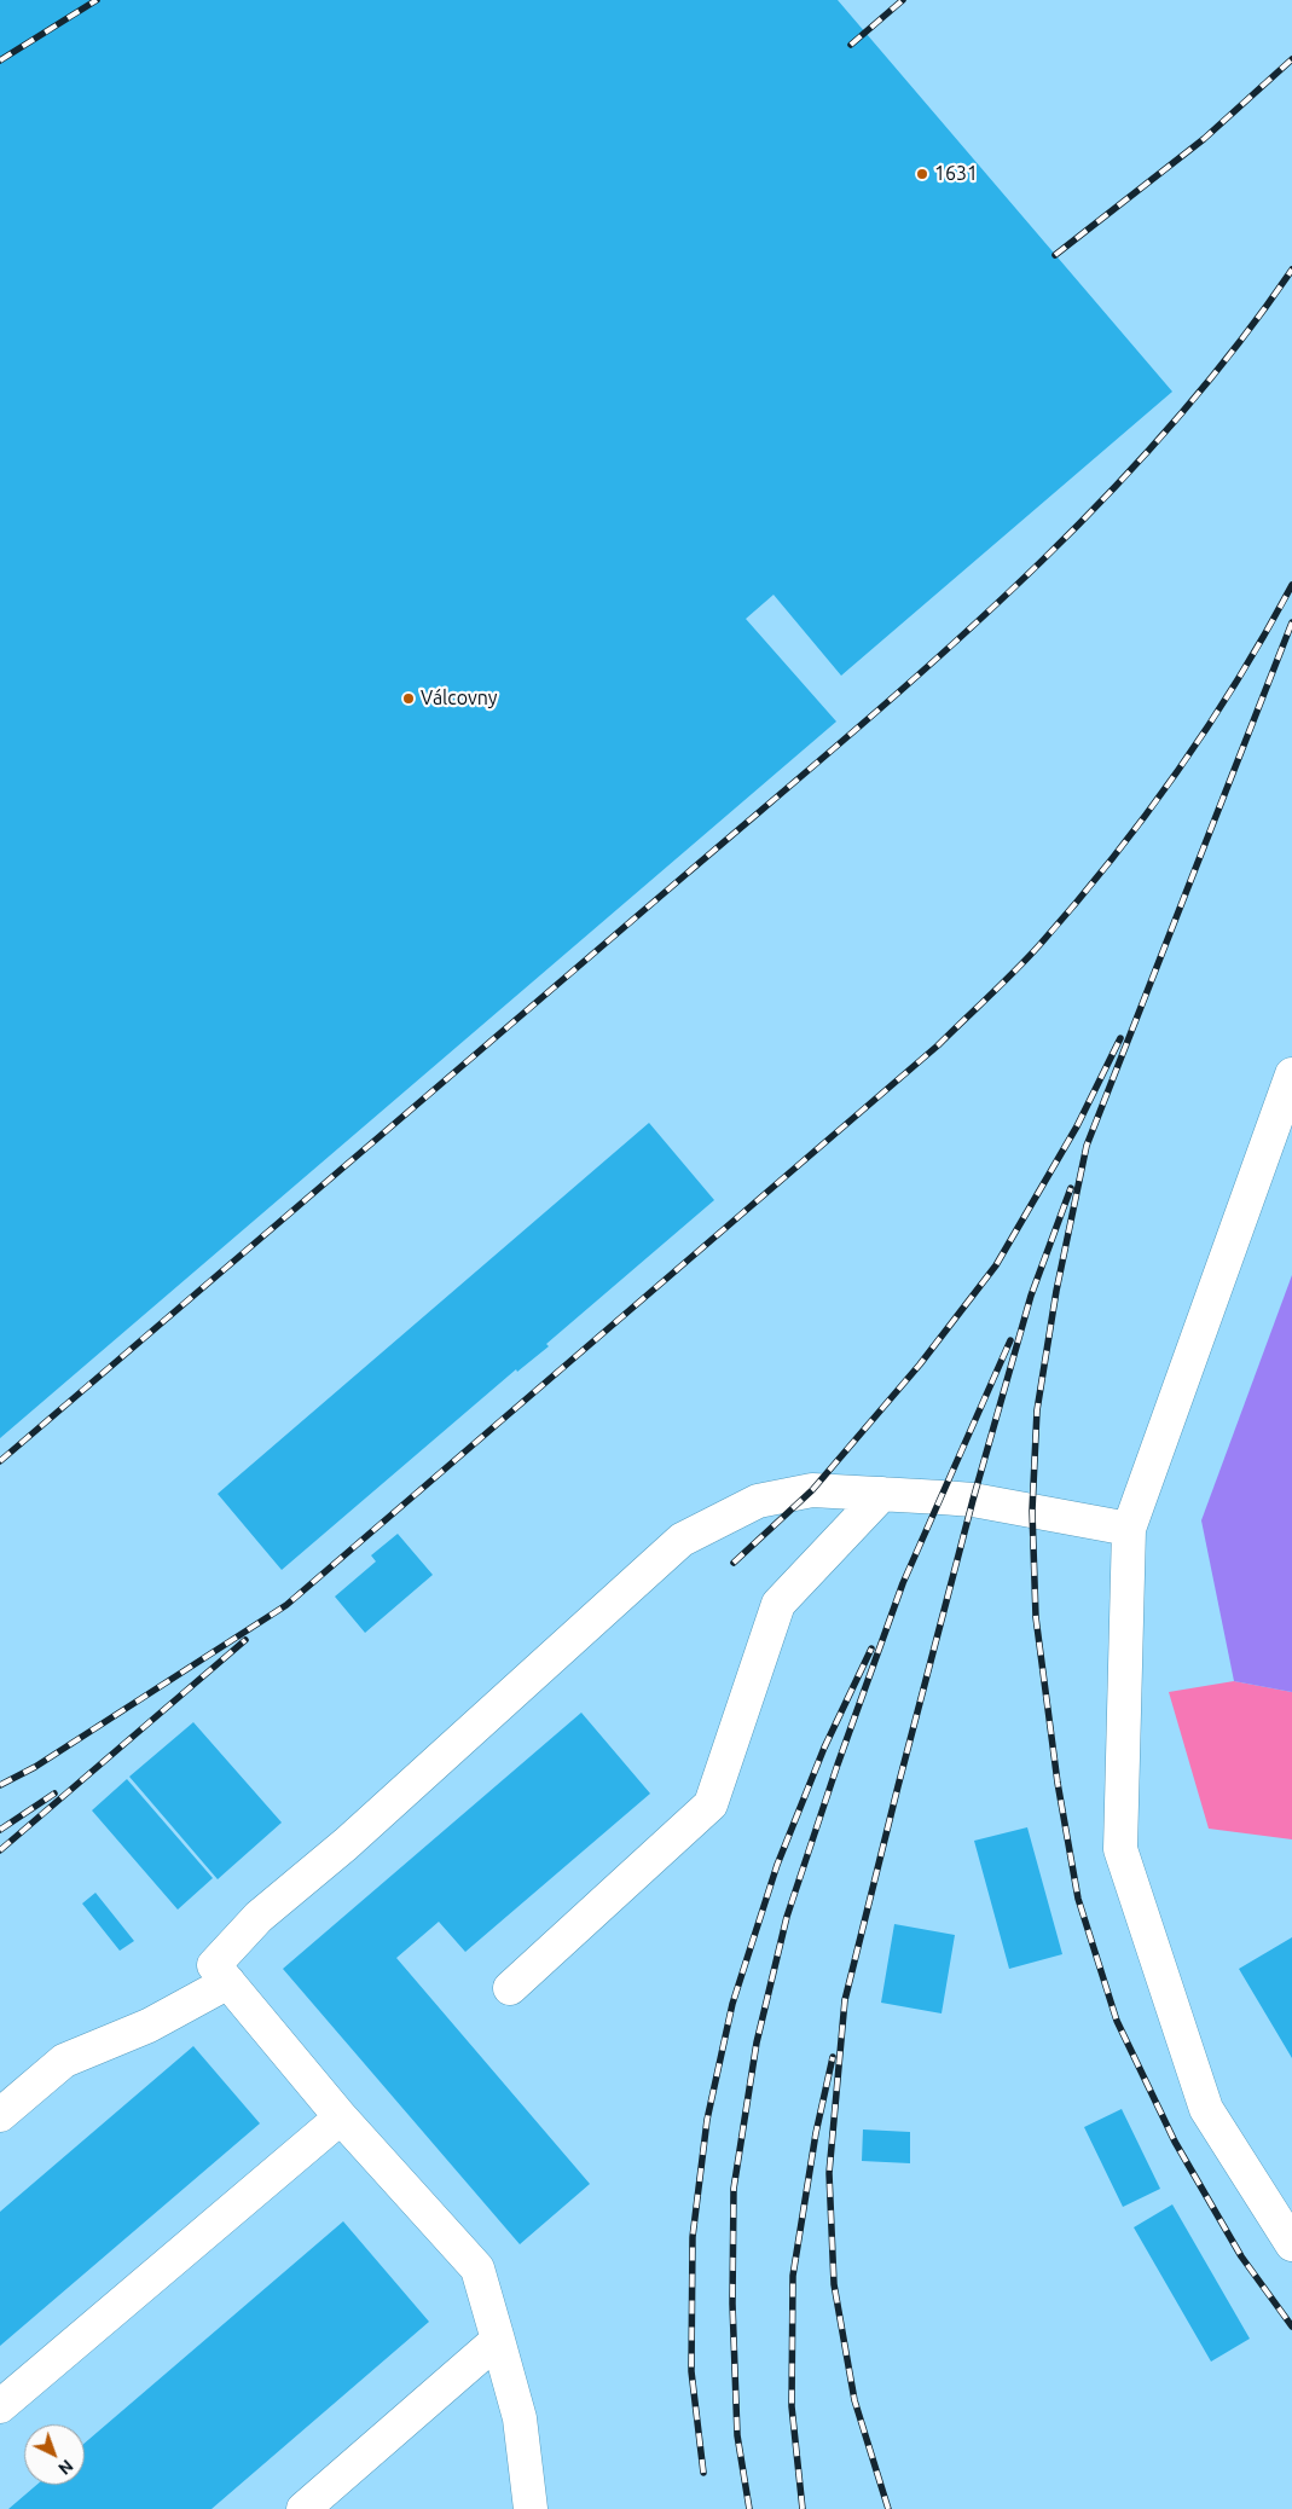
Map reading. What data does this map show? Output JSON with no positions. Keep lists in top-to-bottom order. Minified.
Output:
{"places":["1631","Válcovny"],"north":"bottom right"}
